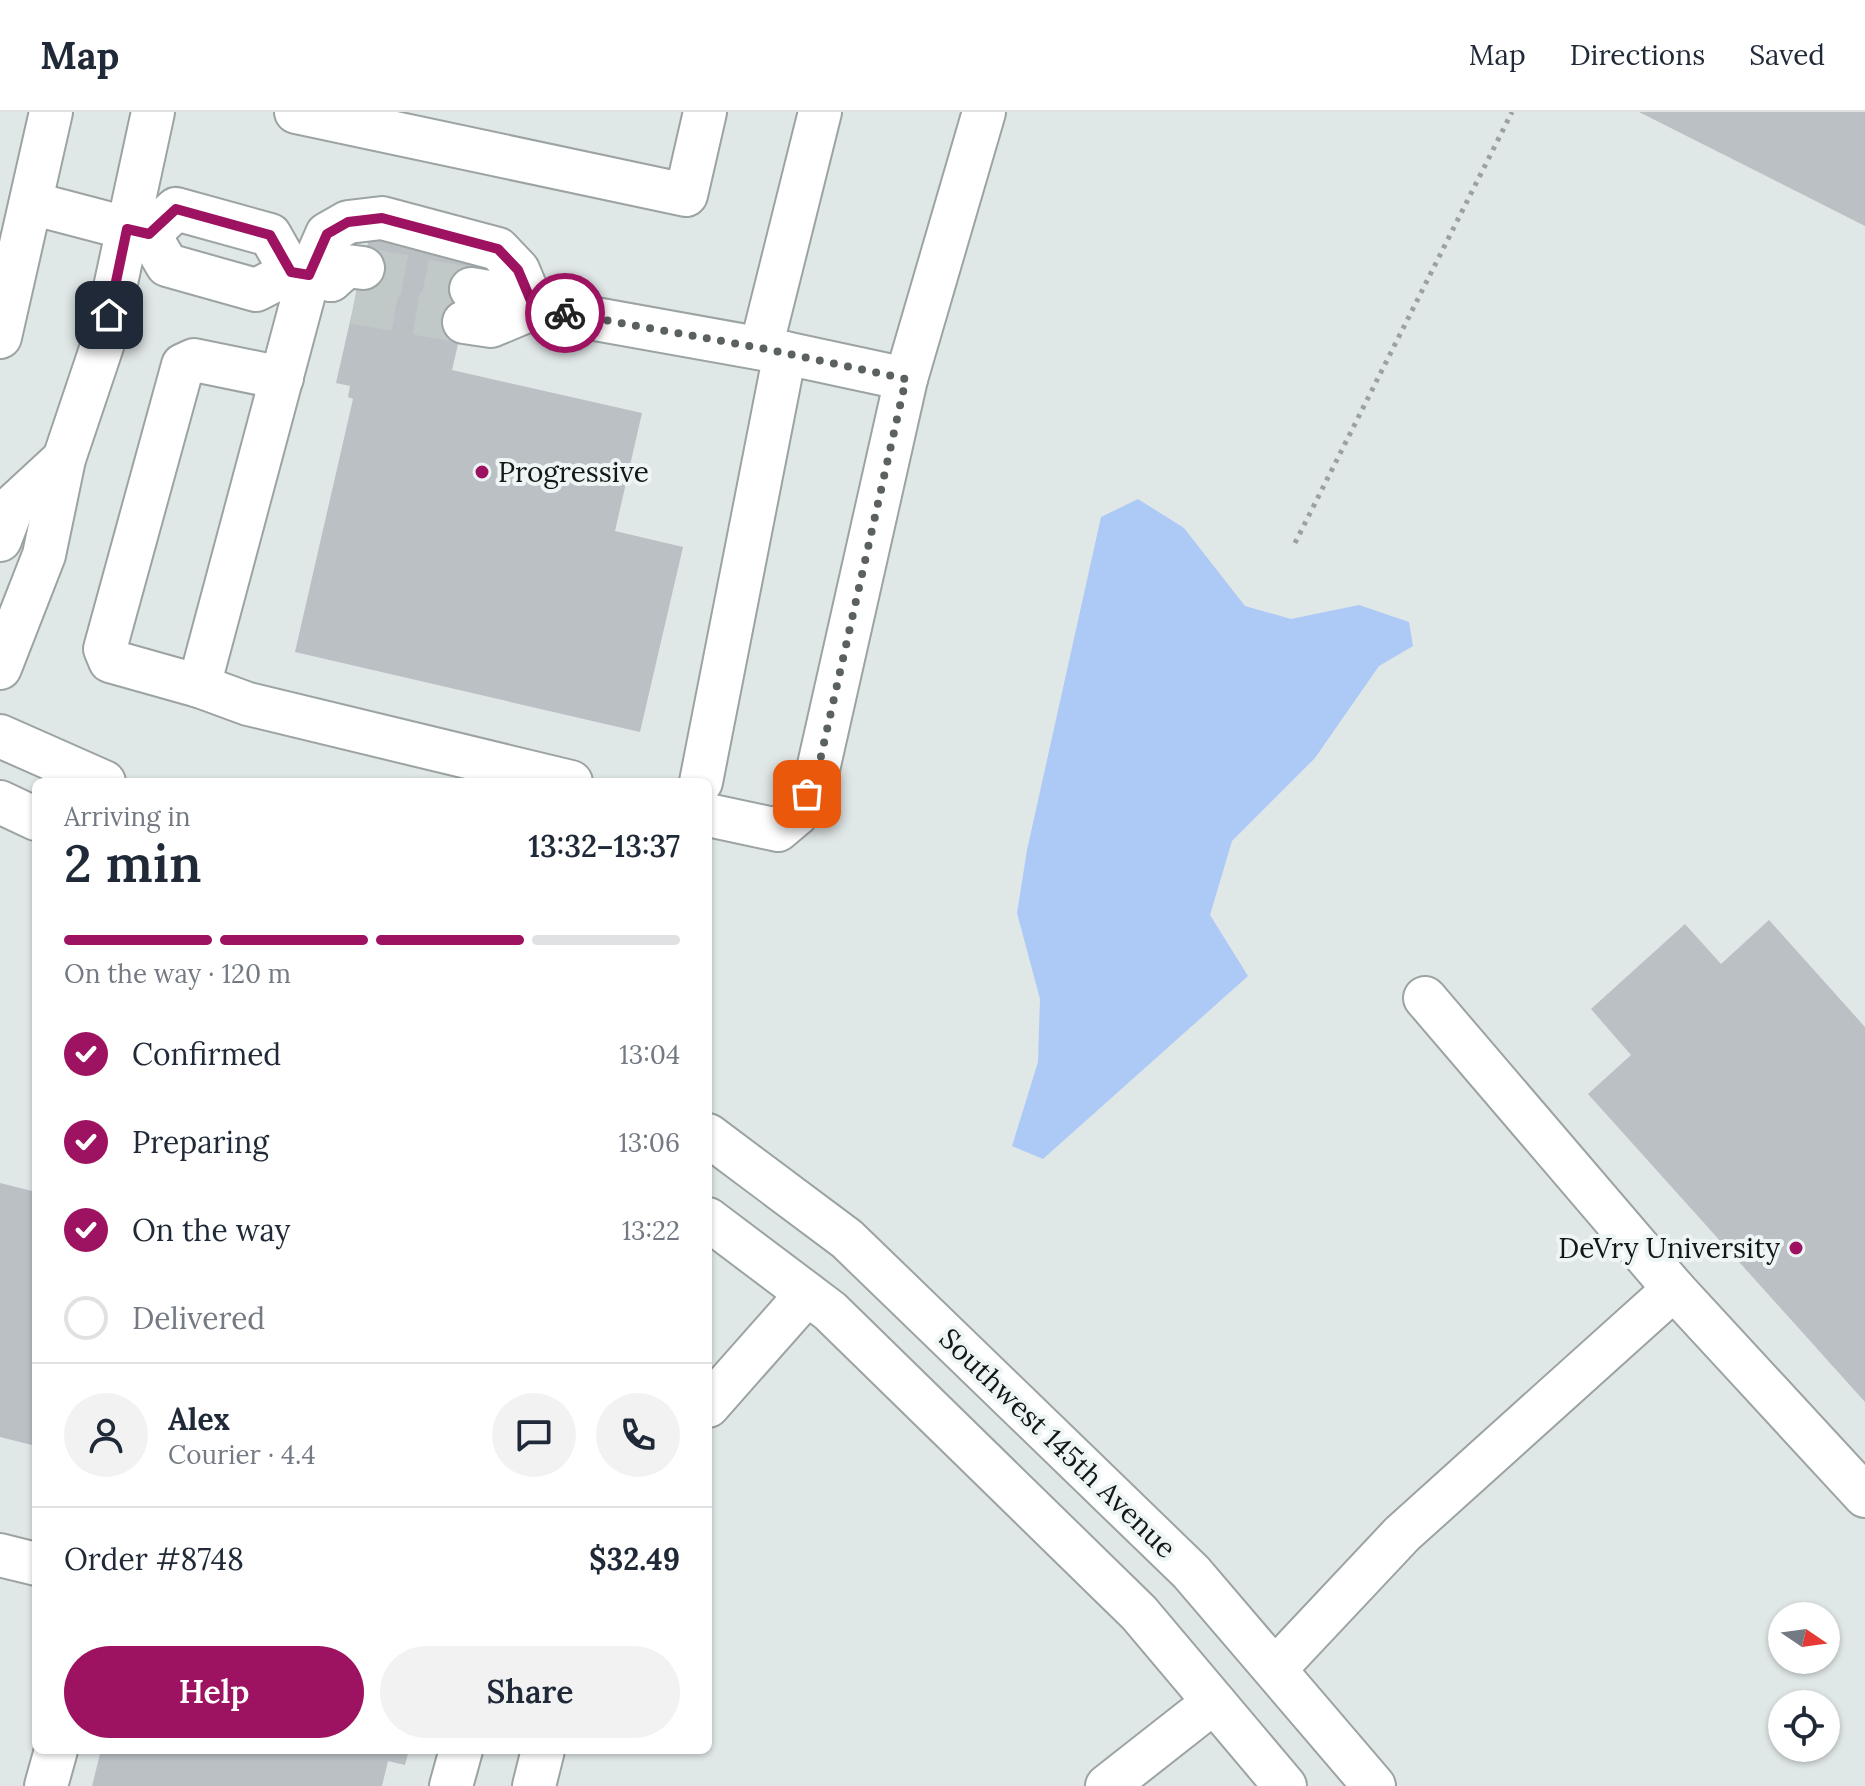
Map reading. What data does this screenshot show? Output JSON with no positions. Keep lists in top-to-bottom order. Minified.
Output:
{"streets":{"street":["Southwest 145th Avenue"]},"places":["Progressive","DeVry University"],"north":"right","page":{"header":"Map","nav":["Map","Directions","Saved"],"heading":["2 min","Arriving in","13:32–13:37"],"panel":["Alex","Courier · 4.4","Order #8748","$32.49"],"bar":"On the way · 120 m","list":[["Confirmed","13:04"],["Preparing","13:06"],["On the way","13:22"],"Delivered"],"buttons":["Help","Share"]}}
